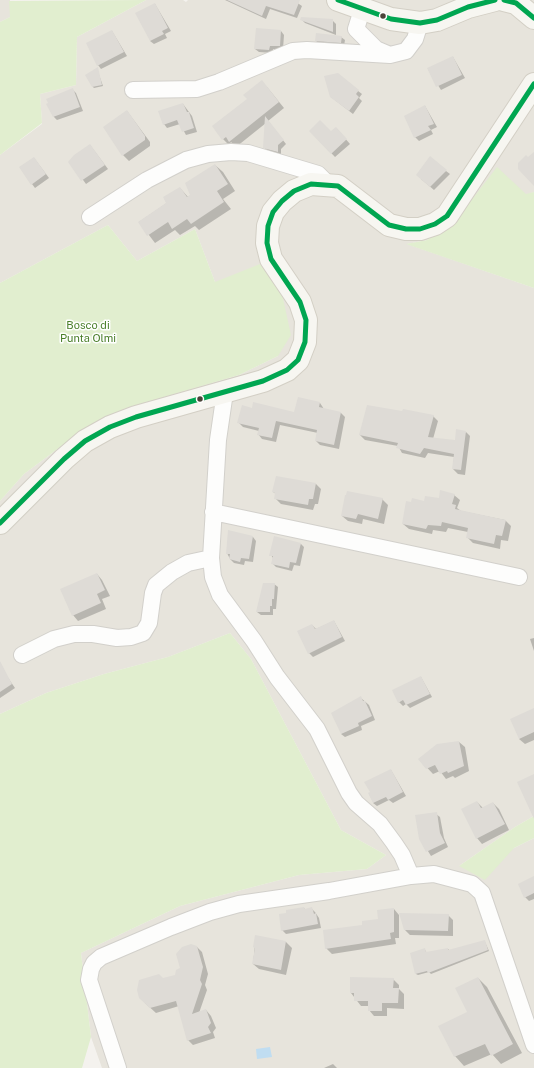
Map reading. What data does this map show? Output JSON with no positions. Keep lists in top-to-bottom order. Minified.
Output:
{"parks":["Bosco di Punta Olmi"]}
